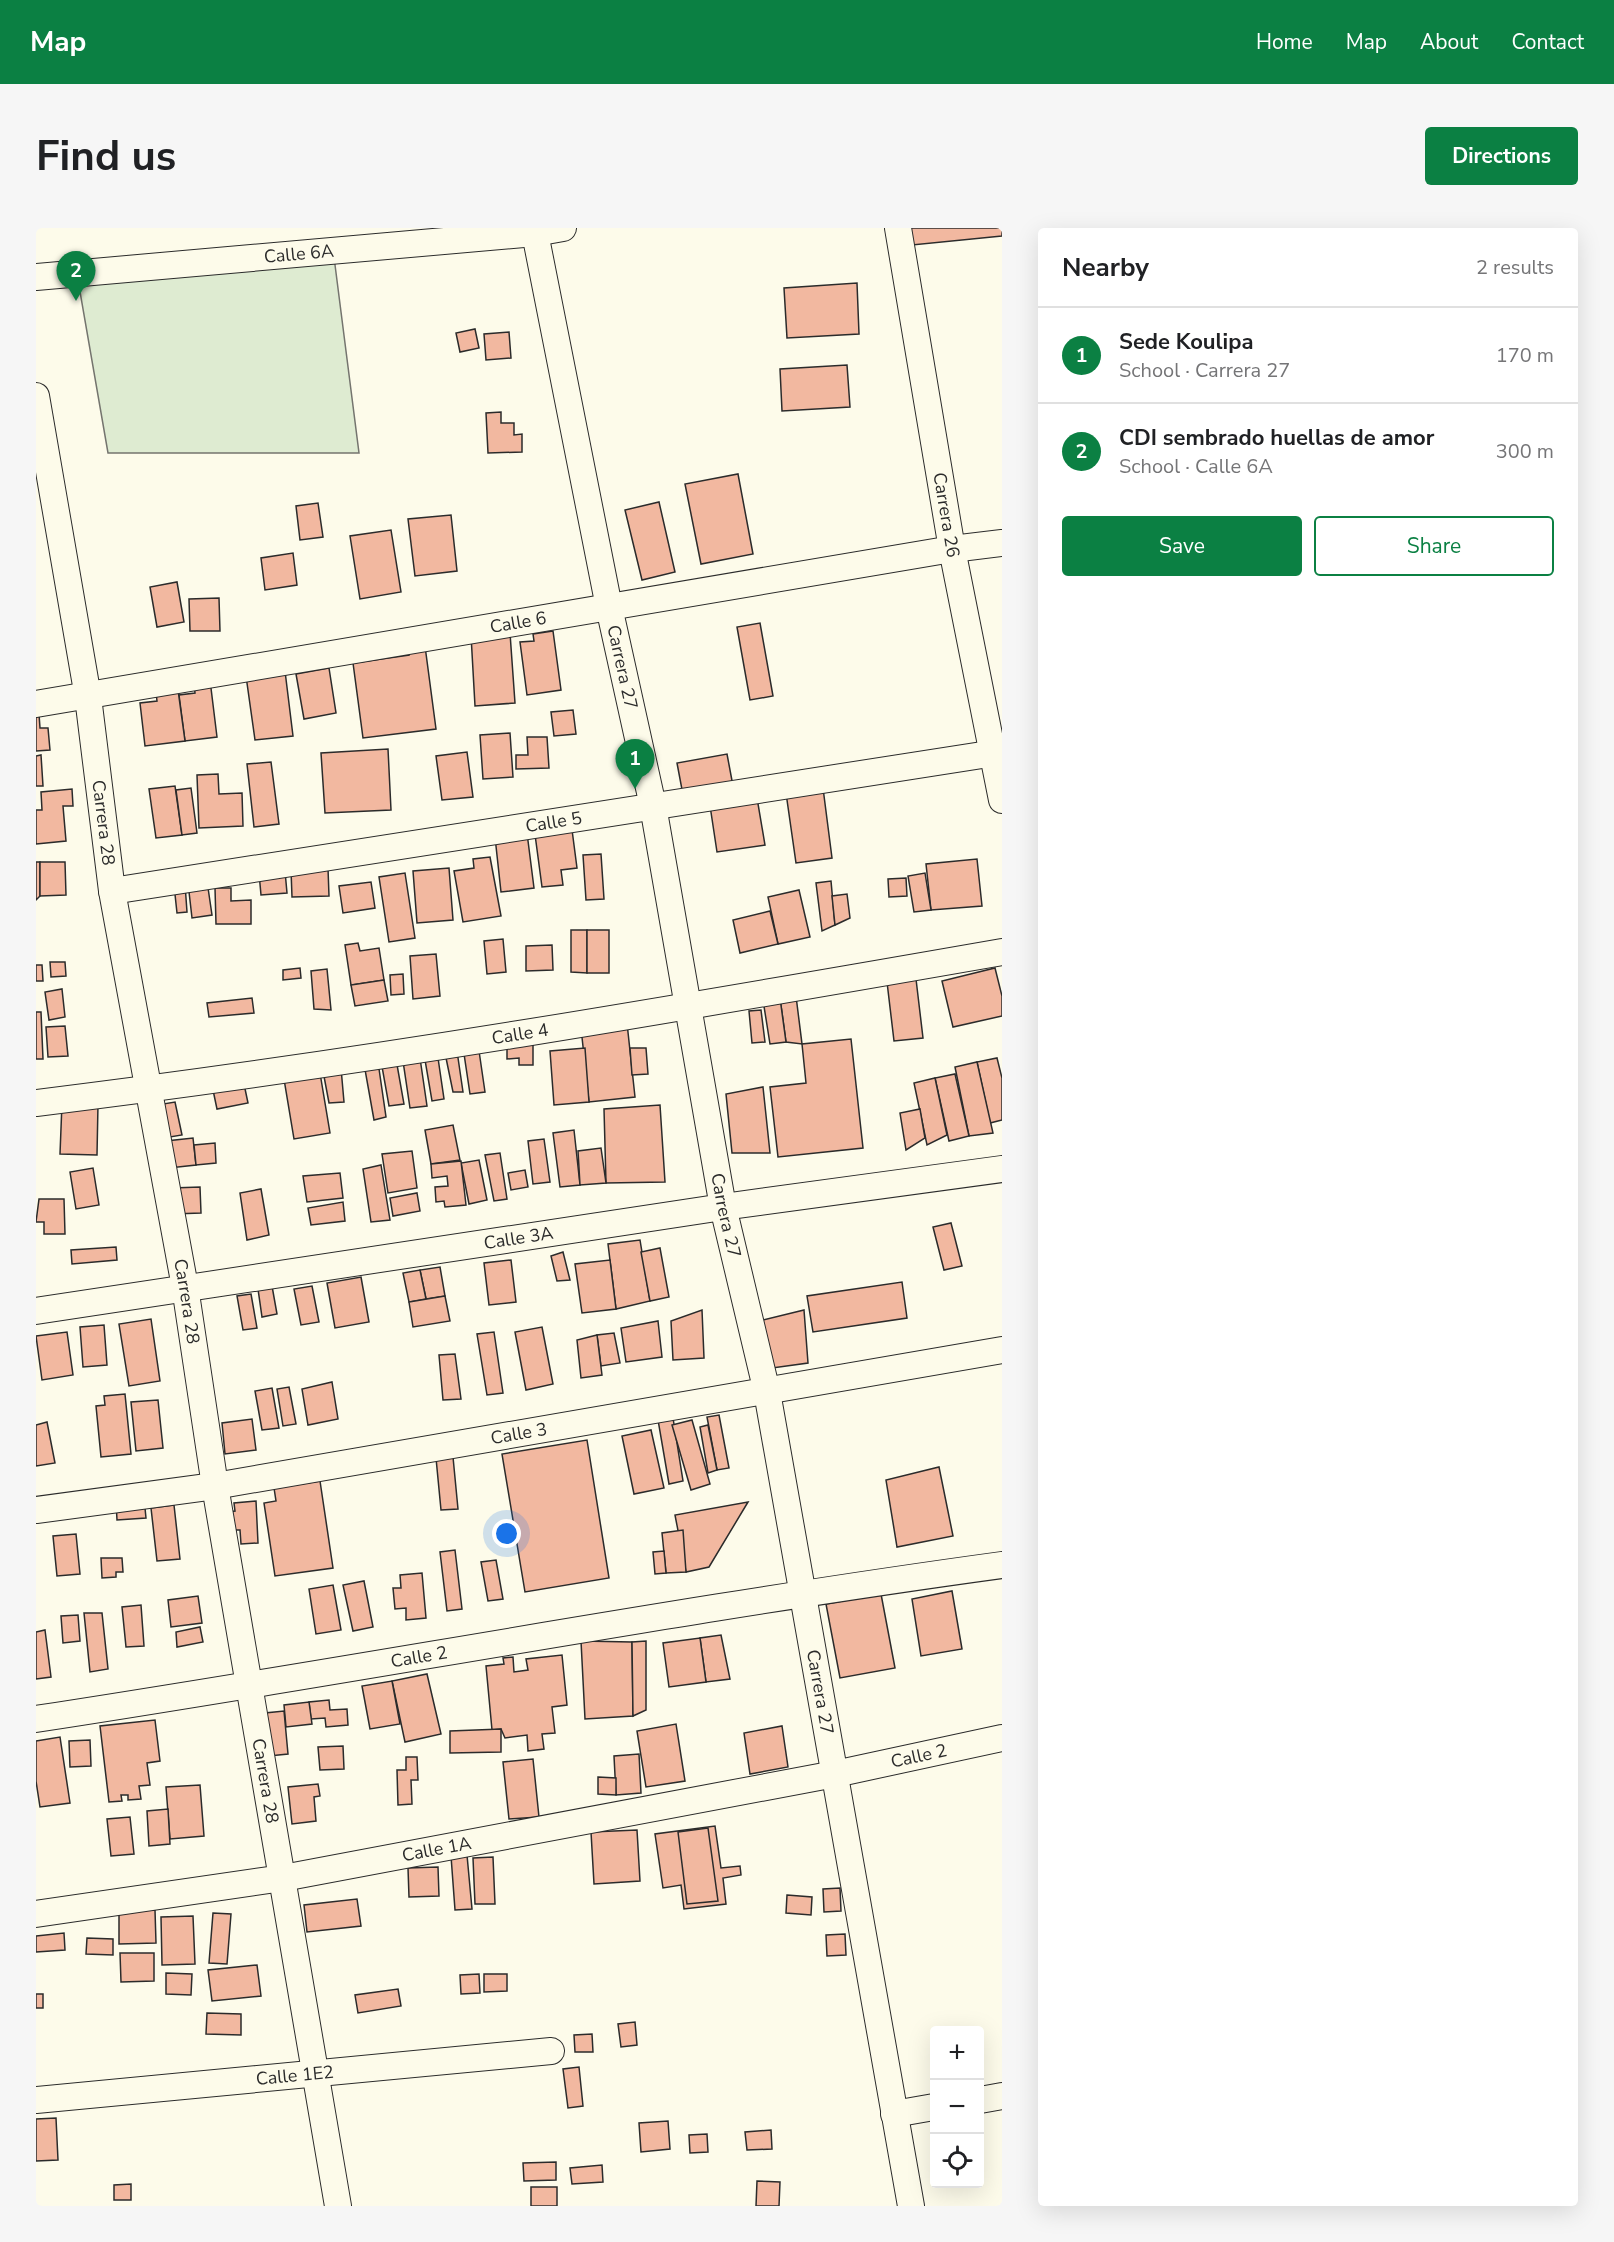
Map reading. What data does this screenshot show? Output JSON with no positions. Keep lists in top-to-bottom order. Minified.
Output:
{"streets":{"street":["Calle 6A","Carrera 26","Calle 6","Carrera 27","Carrera 28","Calle 5","Calle 4","Calle 3A","Calle 3","Calle 2","Calle 1A","Calle 1E2"]},"crossings":[["Calle 6A","Carrera 27"],["Carrera 26","Calle 6"],["Carrera 26","Calle 5"],["Calle 6","Carrera 27"],["Calle 6","Carrera 28"],["Carrera 27","Calle 5"],["Carrera 27","Calle 4"],["Carrera 27","Calle 3A"],["Carrera 27","Calle 3"],["Carrera 27","Calle 2"],["Carrera 27","Calle 1A"],["Carrera 28","Calle 5"],["Carrera 28","Calle 4"],["Carrera 28","Calle 3A"],["Carrera 28","Calle 3"],["Carrera 28","Calle 2"],["Carrera 28","Calle 1A"],["Carrera 28","Calle 1E2"],["Calle 2","Calle 1A"]],"page":{"header":"Map","nav":["Home","Map","About","Contact"],"buttons":["Directions",["Save","Share"]],"title":"Find us","heading":["Nearby","2 results"],"pins":["2","1"],"list":[{"mark":"1","name":"Sede Koulipa","note":"School · Carrera 27","value":"170 m"},{"mark":"2","name":"CDI sembrado huellas de amor","note":"School · Calle 6A","value":"300 m"}],"map_buttons":["+","−"]}}
